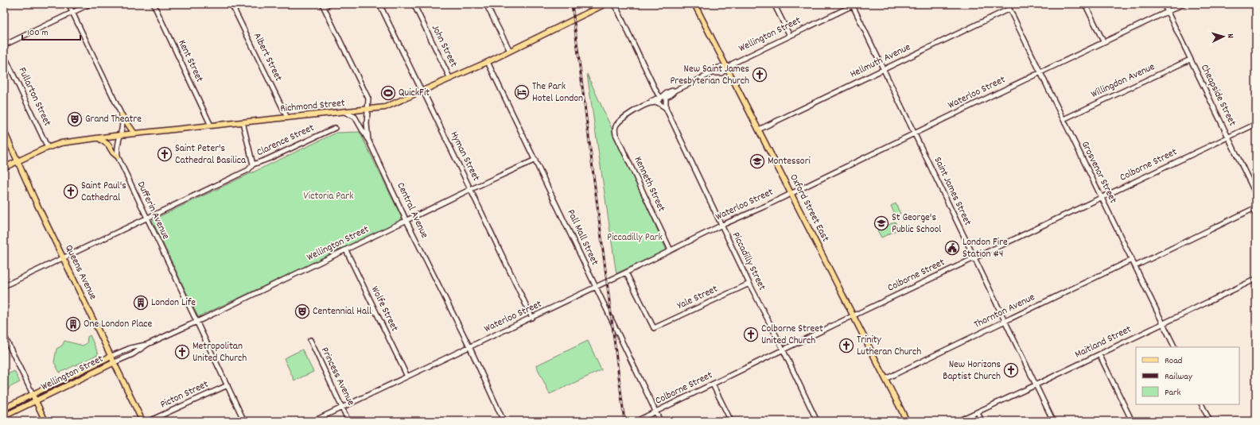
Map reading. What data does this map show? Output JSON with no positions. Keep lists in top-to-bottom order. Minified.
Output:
{"streets":{"main road":["Wellington Street","Richmond Street","Oxford Street East","Queens Avenue"],"street":["John Street","Albert Street","Kent Street","Hellmuth Avenue","Willingdon Avenue","Waterloo Street","Cheapside Street","Fullarton Street","Clarence Street","Hyman Street","Colborne Street","Grosvenor Street","Kenneth Street","Saint James Street","Dufferin Avenue","Central Avenue","Pall Mall Street","Piccadilly Street","Yale Street","Wolfe Street","Thornton Avenue","Maitland Street","Princess Avenue","Picton Street"]},"crossings":[["Wellington Street","Hyman Street"],["Wellington Street","Kenneth Street"],["Wellington Street","Saint James Street"],["Wellington Street","Oxford Street East"],["Wellington Street","Dufferin Avenue"],["Wellington Street","Central Avenue"],["Wellington Street","Pall Mall Street"],["Wellington Street","Piccadilly Street"],["Wellington Street","Queens Avenue"],["Wellington Street","Wolfe Street"],["John Street","Richmond Street"],["Albert Street","Richmond Street"],["Kent Street","Richmond Street"],["Hellmuth Avenue","Grosvenor Street"],["Hellmuth Avenue","Saint James Street"],["Hellmuth Avenue","Oxford Street East"],["Willingdon Avenue","Cheapside Street"],["Willingdon Avenue","Grosvenor Street"],["Waterloo Street","Cheapside Street"],["Waterloo Street","Hyman Street"],["Waterloo Street","Grosvenor Street"],["Waterloo Street","Kenneth Street"],["Waterloo Street","Saint James Street"],["Waterloo Street","Oxford Street East"],["Waterloo Street","Central Avenue"],["Waterloo Street","Pall Mall Street"],["Waterloo Street","Piccadilly Street"],["Waterloo Street","Yale Street"],["Waterloo Street","Wolfe Street"],["Waterloo Street","Princess Avenue"],["Cheapside Street","Colborne Street"],["Fullarton Street","Richmond Street"],["Richmond Street","Hyman Street"],["Richmond Street","Dufferin Avenue"],["Richmond Street","Central Avenue"],["Richmond Street","Pall Mall Street"],["Richmond Street","Queens Avenue"],["Clarence Street","Dufferin Avenue"],["Clarence Street","Queens Avenue"],["Colborne Street","Grosvenor Street"],["Colborne Street","Saint James Street"],["Colborne Street","Oxford Street East"],["Colborne Street","Pall Mall Street"],["Colborne Street","Piccadilly Street"],["Grosvenor Street","Thornton Avenue"],["Grosvenor Street","Maitland Street"],["Saint James Street","Thornton Avenue"],["Saint James Street","Maitland Street"],["Oxford Street East","Thornton Avenue"],["Dufferin Avenue","Picton Street"],["Piccadilly Street","Yale Street"]],"parks":["Victoria Park","Piccadilly Park"],"places":{"church":["New Saint James Presbyterian Church","Saint Peter's Cathedral Basilica","Saint Paul's Cathedral","Colborne Street United Church","Trinity Lutheran Church","Metropolitan United Church","New Horizons Baptist Church"],"hotel":["The Park Hotel London"],"sports":["QuickFit"],"theatre":["Grand Theatre","Centennial Hall"],"school or university":["Montessori","St George's Public School"],"public building":["London Fire Station #4"],"building":["London Life","One London Place"]},"legend":["Road","Railway","Park"],"scale_bar":"100 m","north":"right"}
